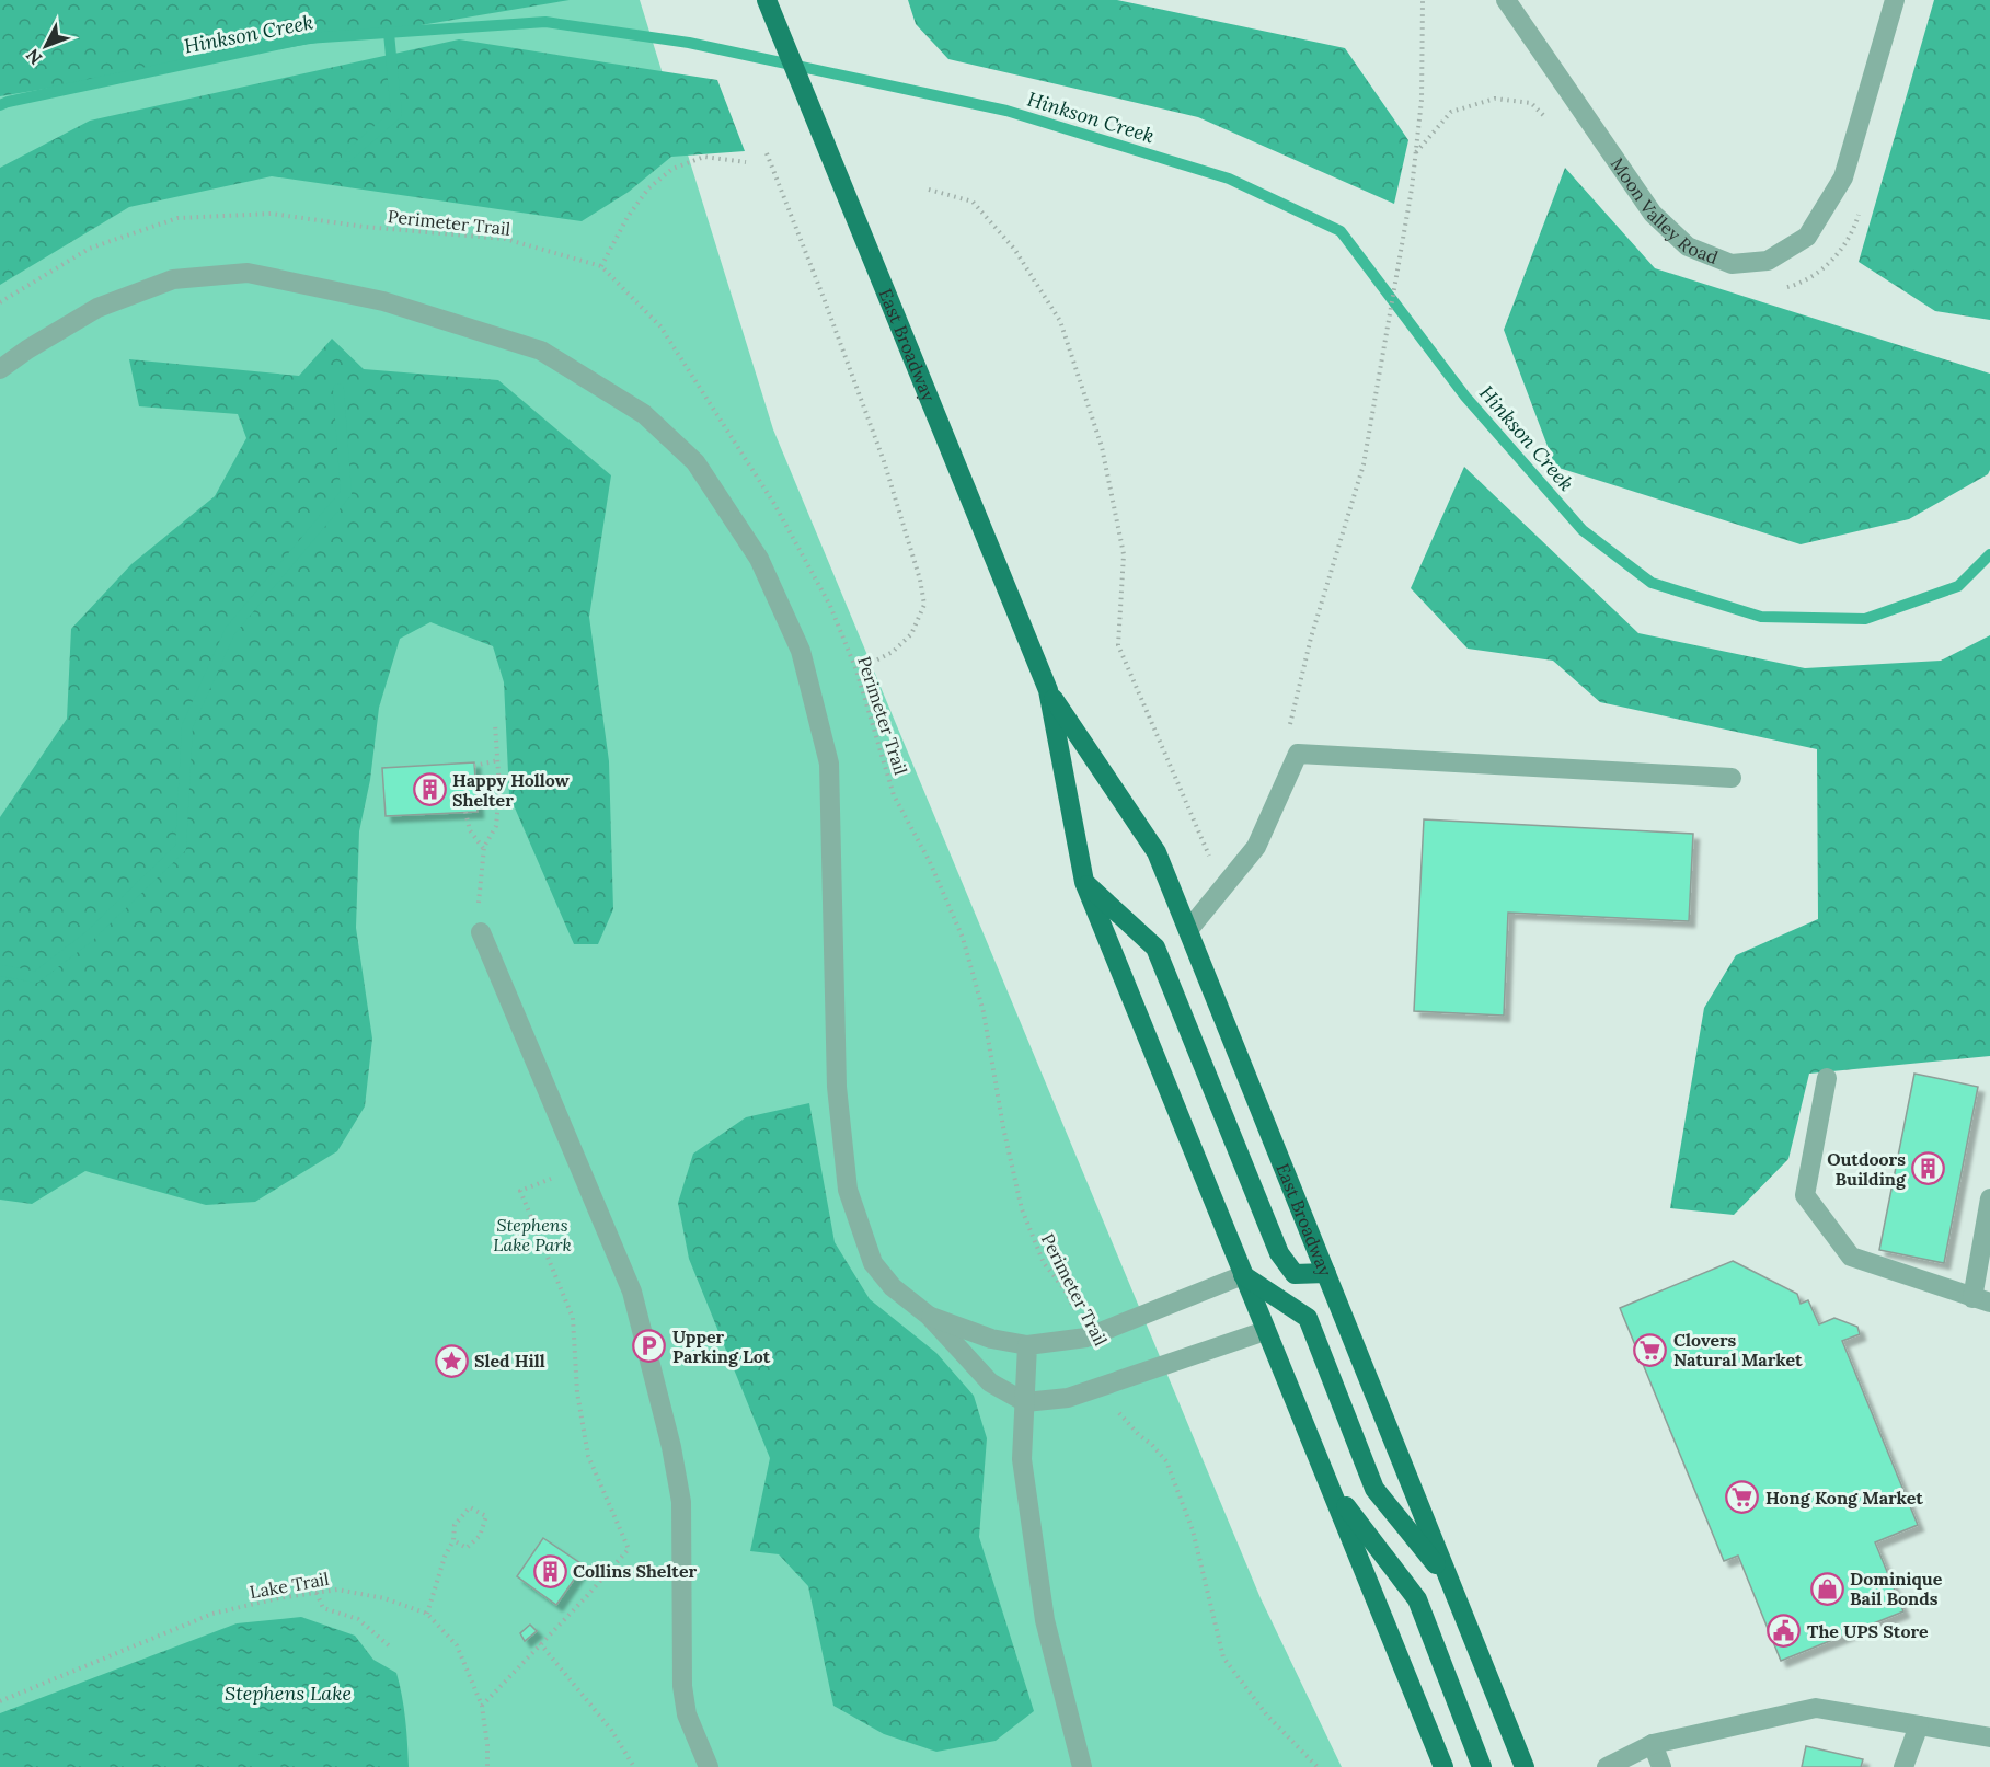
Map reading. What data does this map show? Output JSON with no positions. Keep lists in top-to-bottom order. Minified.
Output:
{"streets":{"main road":["East Broadway"],"street":["Moon Valley Road"],"path":["Perimeter Trail","Lake Trail"]},"water":["Hinkson Creek","Stephens Lake"],"parks":["Stephens Lake Park"],"places":{"building":["Happy Hollow Shelter","Outdoors Building","Collins Shelter"],"parking":["Upper Parking Lot"],"supermarket":["Clovers Natural Market","Hong Kong Market"],"place":["Sled Hill"],"shop":["Dominique Bail Bonds"],"public building":["The UPS Store"]},"north":"bottom left"}
